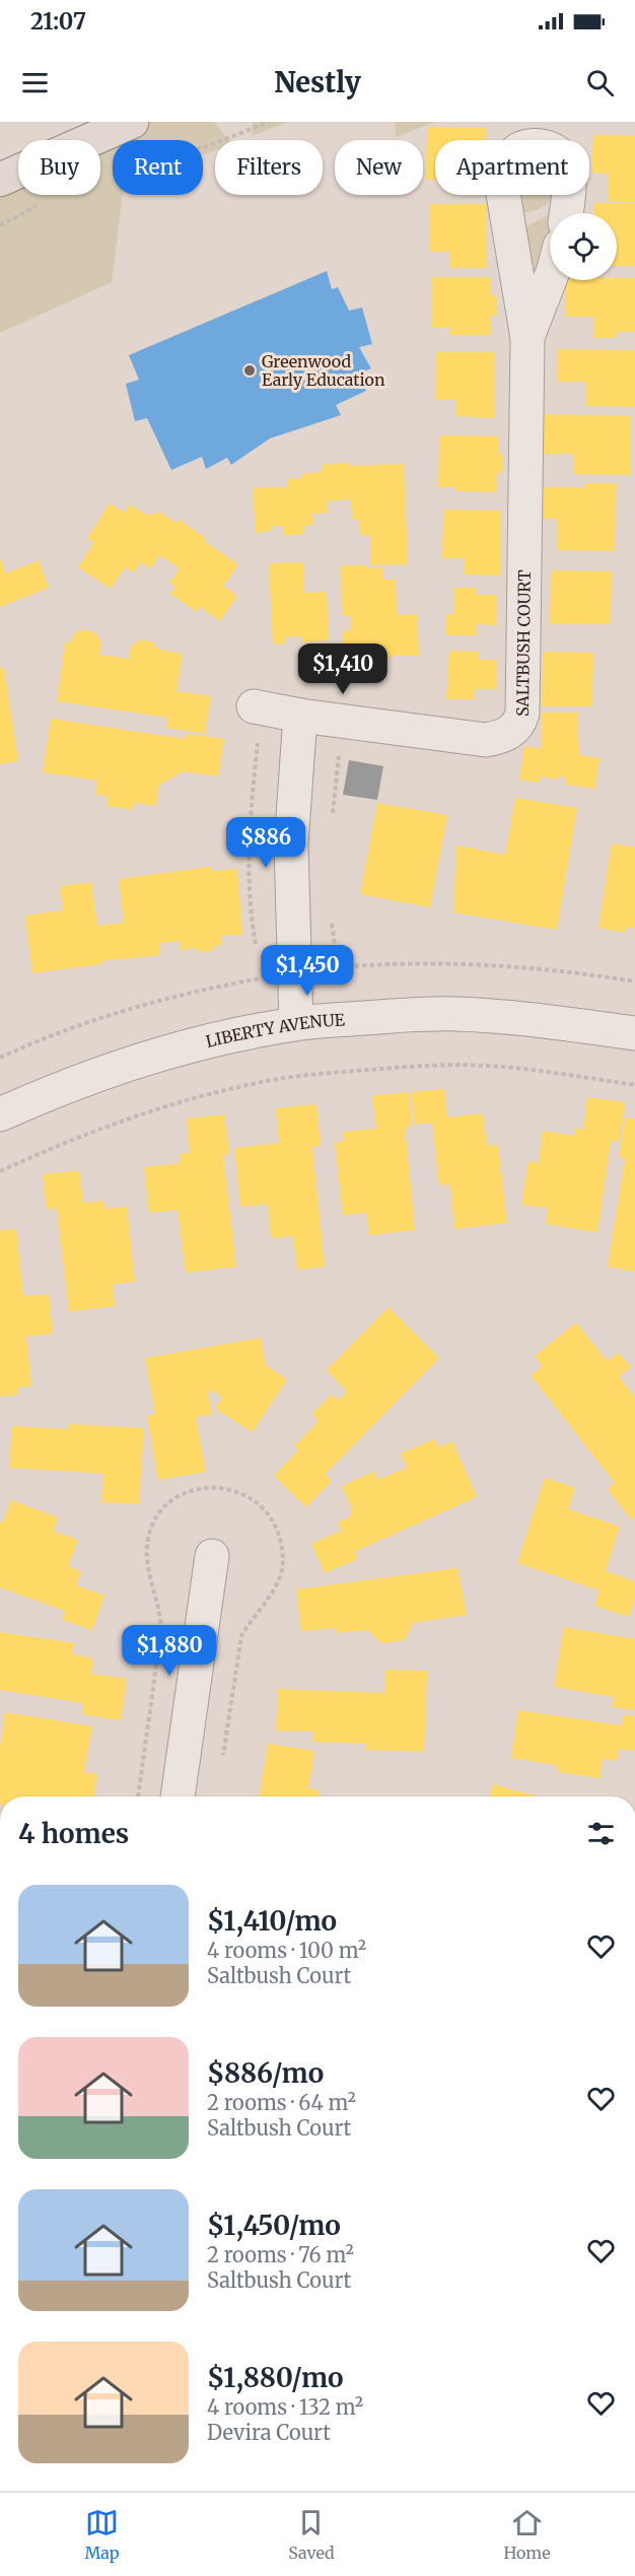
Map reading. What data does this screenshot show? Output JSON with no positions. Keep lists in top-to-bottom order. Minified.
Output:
{"streets":{"street":["SALTBUSH COURT","LIBERTY AVENUE"]},"places":["Greenwood Early Education"],"page":{"status":"21:07","header":"Nestly","chip":["Buy","Rent","Filters","New","Apartment"],"price":["$1,410","$886","$1,450","$1,880"],"heading":"4 homes","list":[{"name":"$1,410/mo","note":"4 rooms · 100 m² · Saltbush Court"},{"name":"$886/mo","note":"2 rooms · 64 m² · Saltbush Court"},{"name":"$1,450/mo","note":"2 rooms · 76 m² · Saltbush Court"},{"name":"$1,880/mo","note":"4 rooms · 132 m² · Devira Court"}],"tabs":["Map","Saved","Home"]}}
